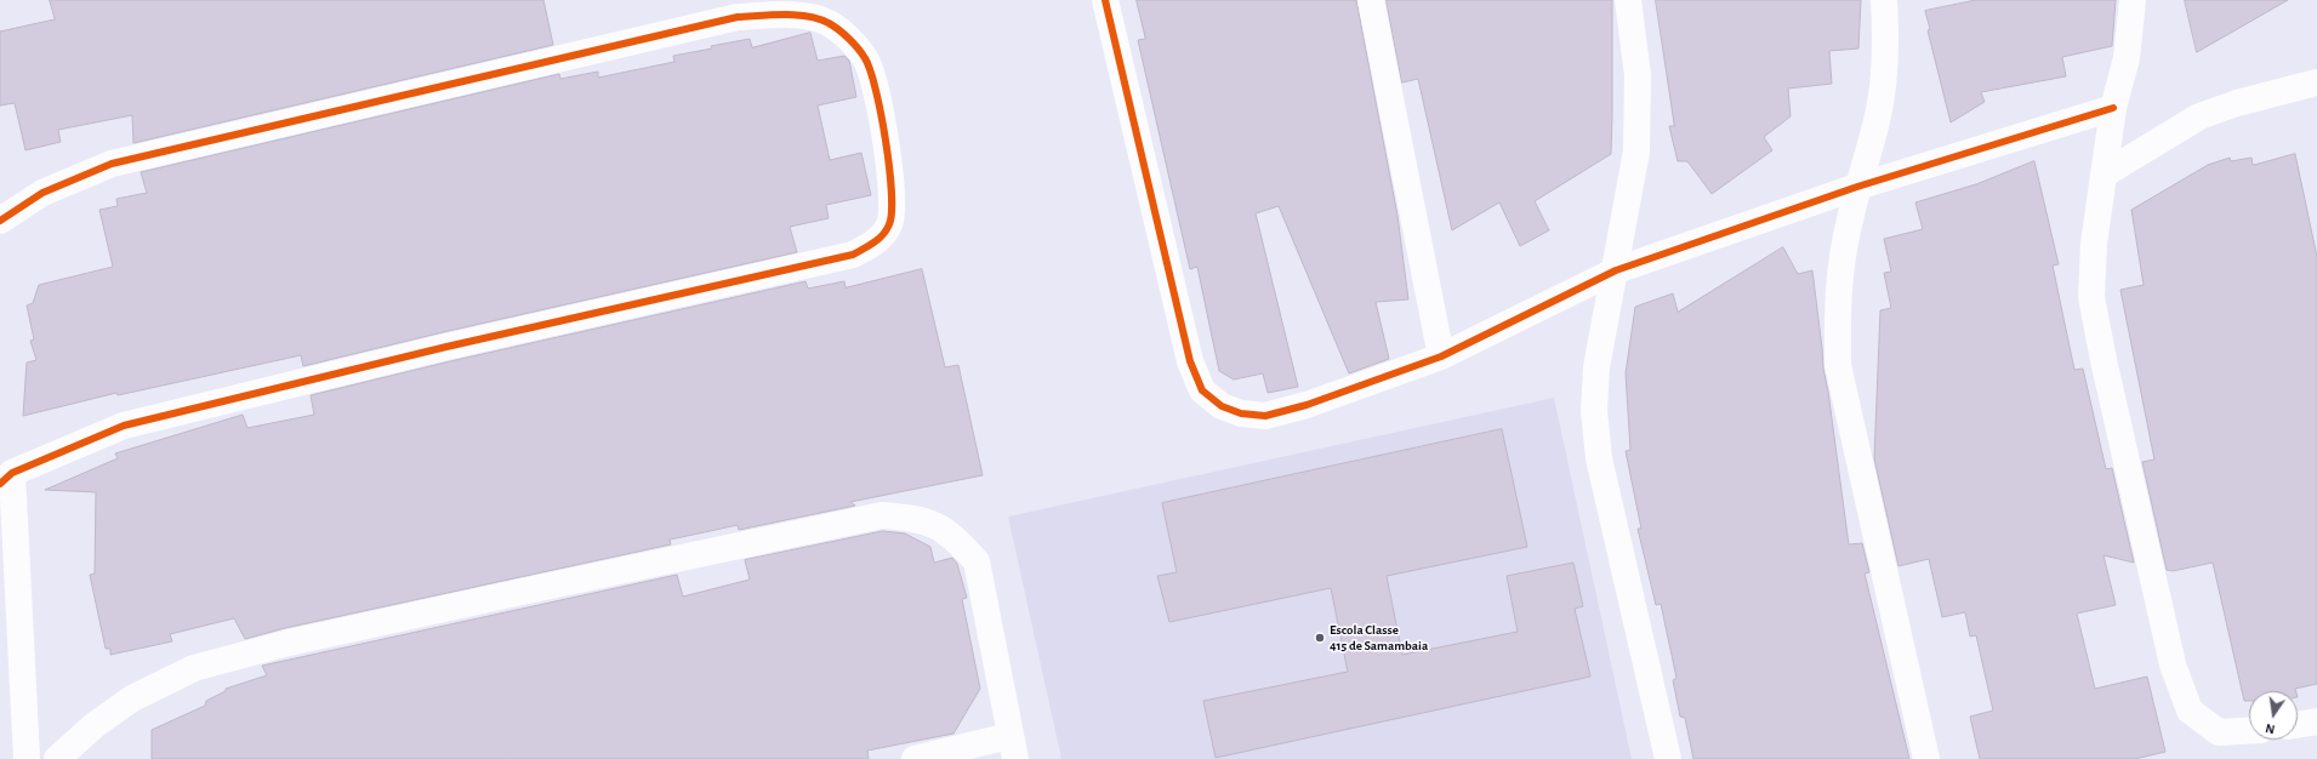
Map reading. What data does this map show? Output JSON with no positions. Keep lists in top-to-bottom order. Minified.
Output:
{"places":["Escola Classe 415 de Samambaia"],"north":"bottom"}
